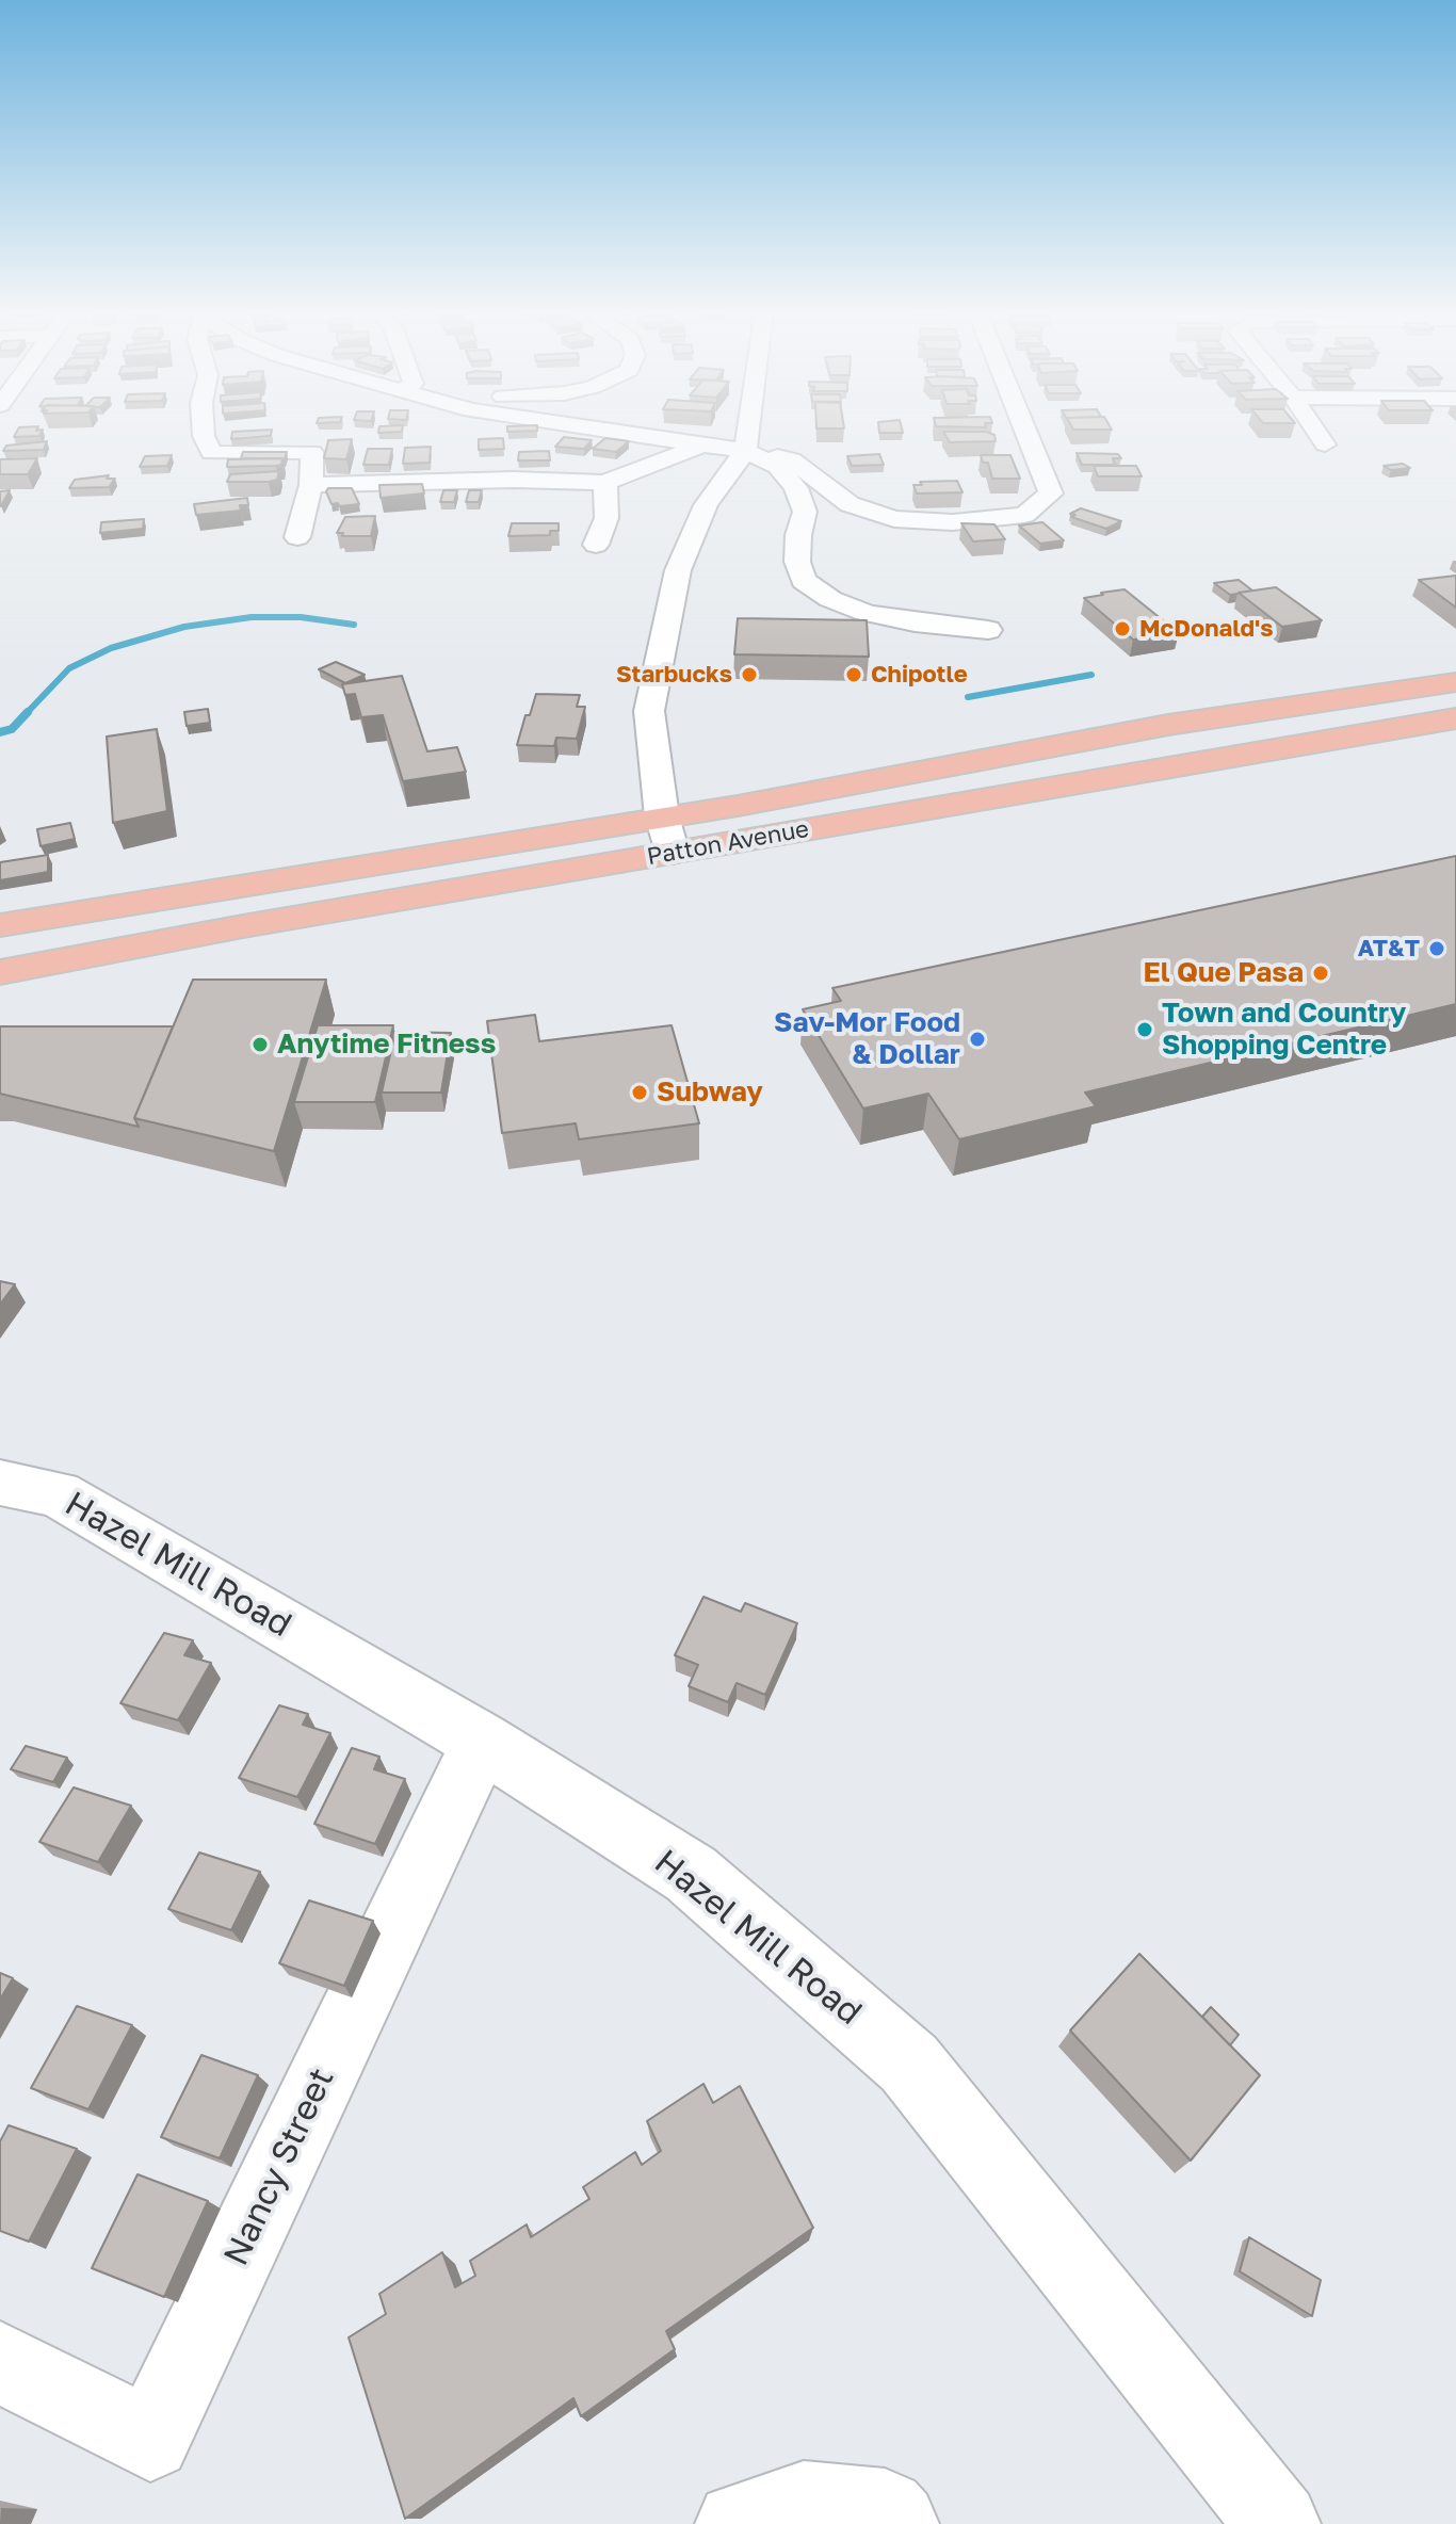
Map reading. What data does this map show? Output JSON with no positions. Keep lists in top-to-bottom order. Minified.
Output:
{"streets":{"main road":["Patton Avenue"],"street":["Hazel Mill Road","Nancy Street"]},"crossings":[["Hazel Mill Road","Nancy Street"]],"places":["McDonald's","Starbucks","Chipotle","AT&T","El Que Pasa","Town and Country Shopping Centre","Sav-Mor Food & Dollar","Anytime Fitness","Subway"]}
